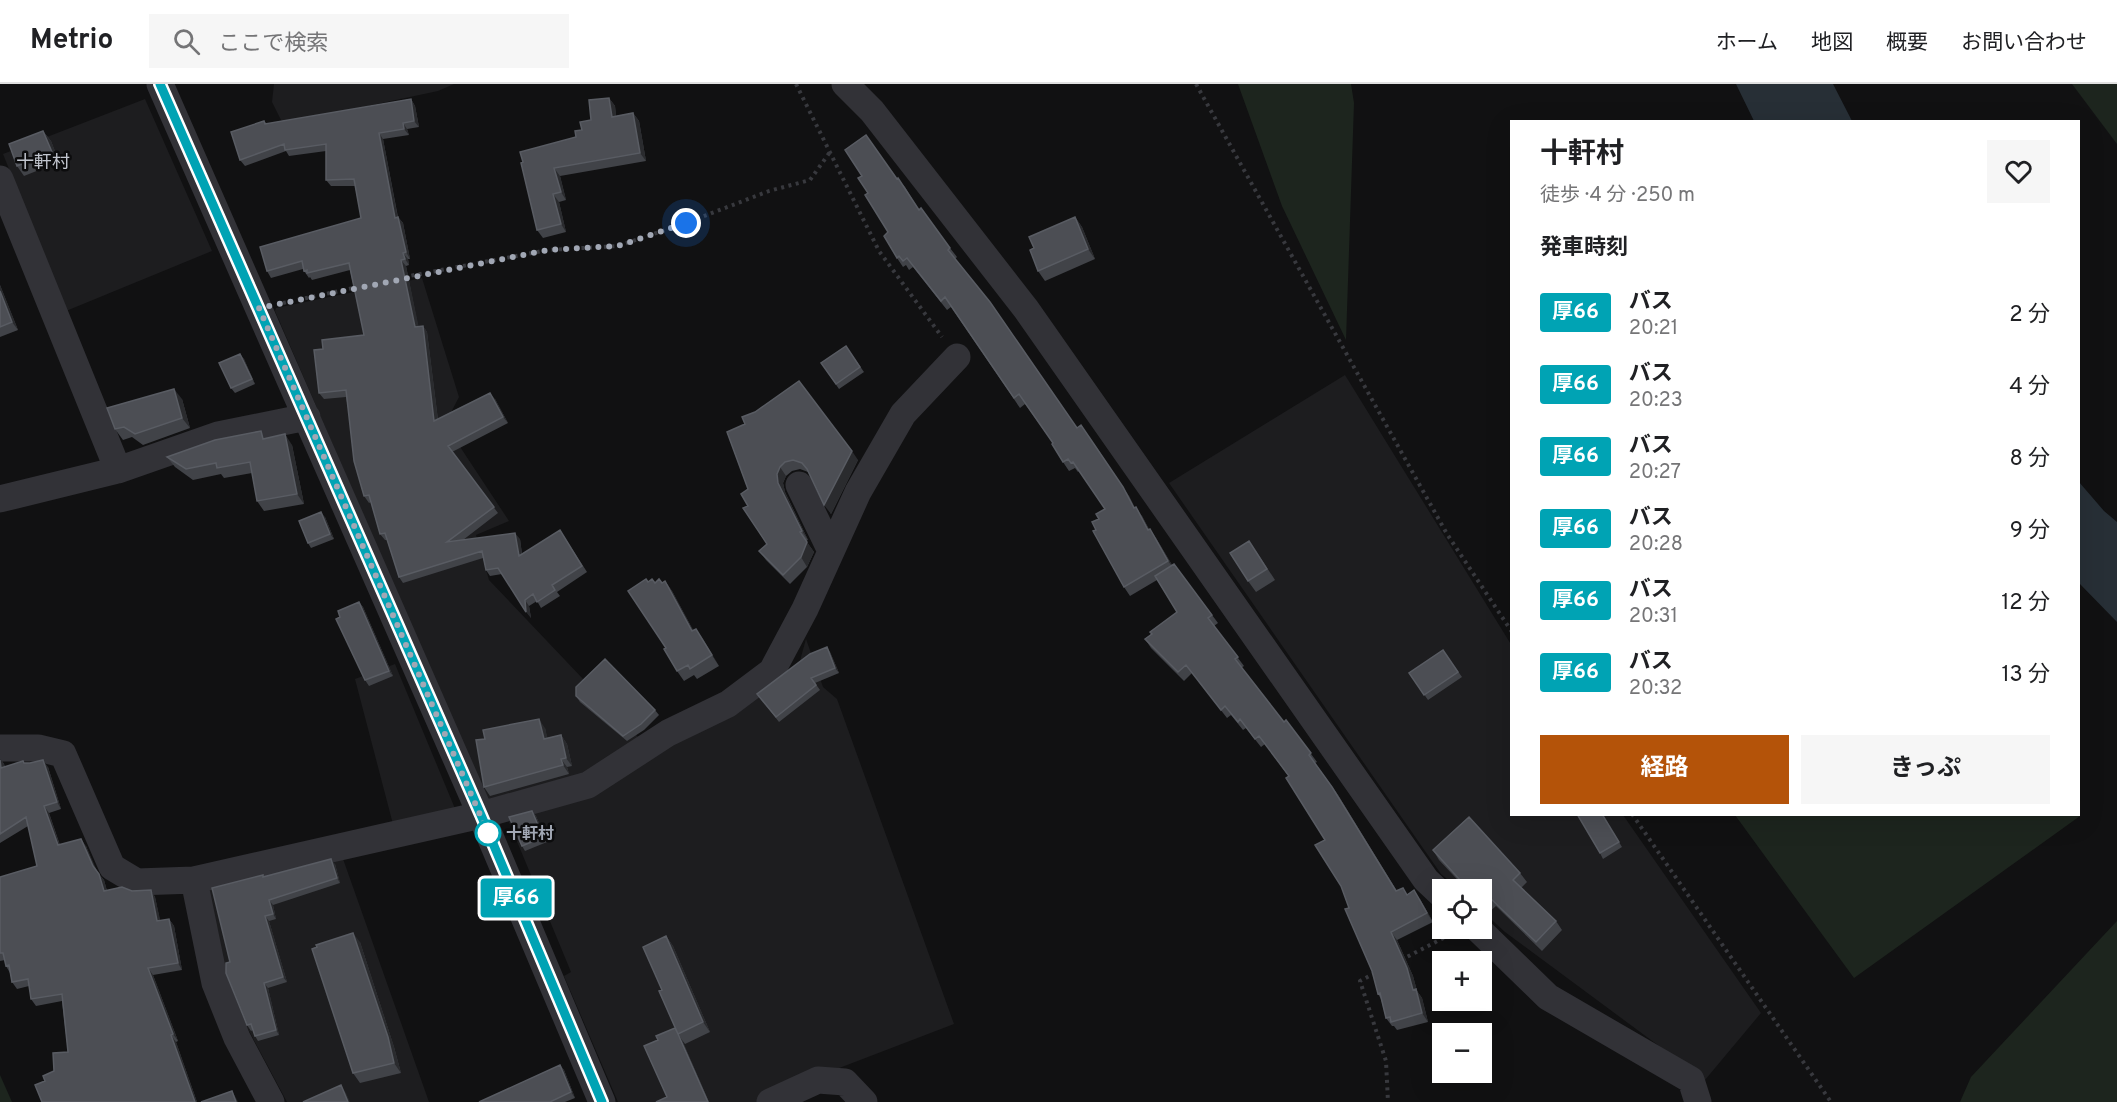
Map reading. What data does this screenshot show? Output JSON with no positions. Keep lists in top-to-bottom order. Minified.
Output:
{"districts":["十軒村"],"places":["十軒村"],"lines":["bus line 厚66"],"page":{"header":"Metrio","search":"ここで検索","nav":["ホーム","地図","概要","お問い合わせ"],"on_map":"厚66","heading":[["十軒村","徒歩 · 4 分 · 250 m"],"発車時刻"],"list":[{"mark":"厚66","name":"バス","note":"20:21","value":"2 分"},{"mark":"厚66","name":"バス","note":"20:23","value":"4 分"},{"mark":"厚66","name":"バス","note":"20:27","value":"8 分"},{"mark":"厚66","name":"バス","note":"20:28","value":"9 分"},{"mark":"厚66","name":"バス","note":"20:31","value":"12 分"},{"mark":"厚66","name":"バス","note":"20:32","value":"13 分"}],"buttons":["経路","きっぷ"],"map_buttons":["+","−"]}}
